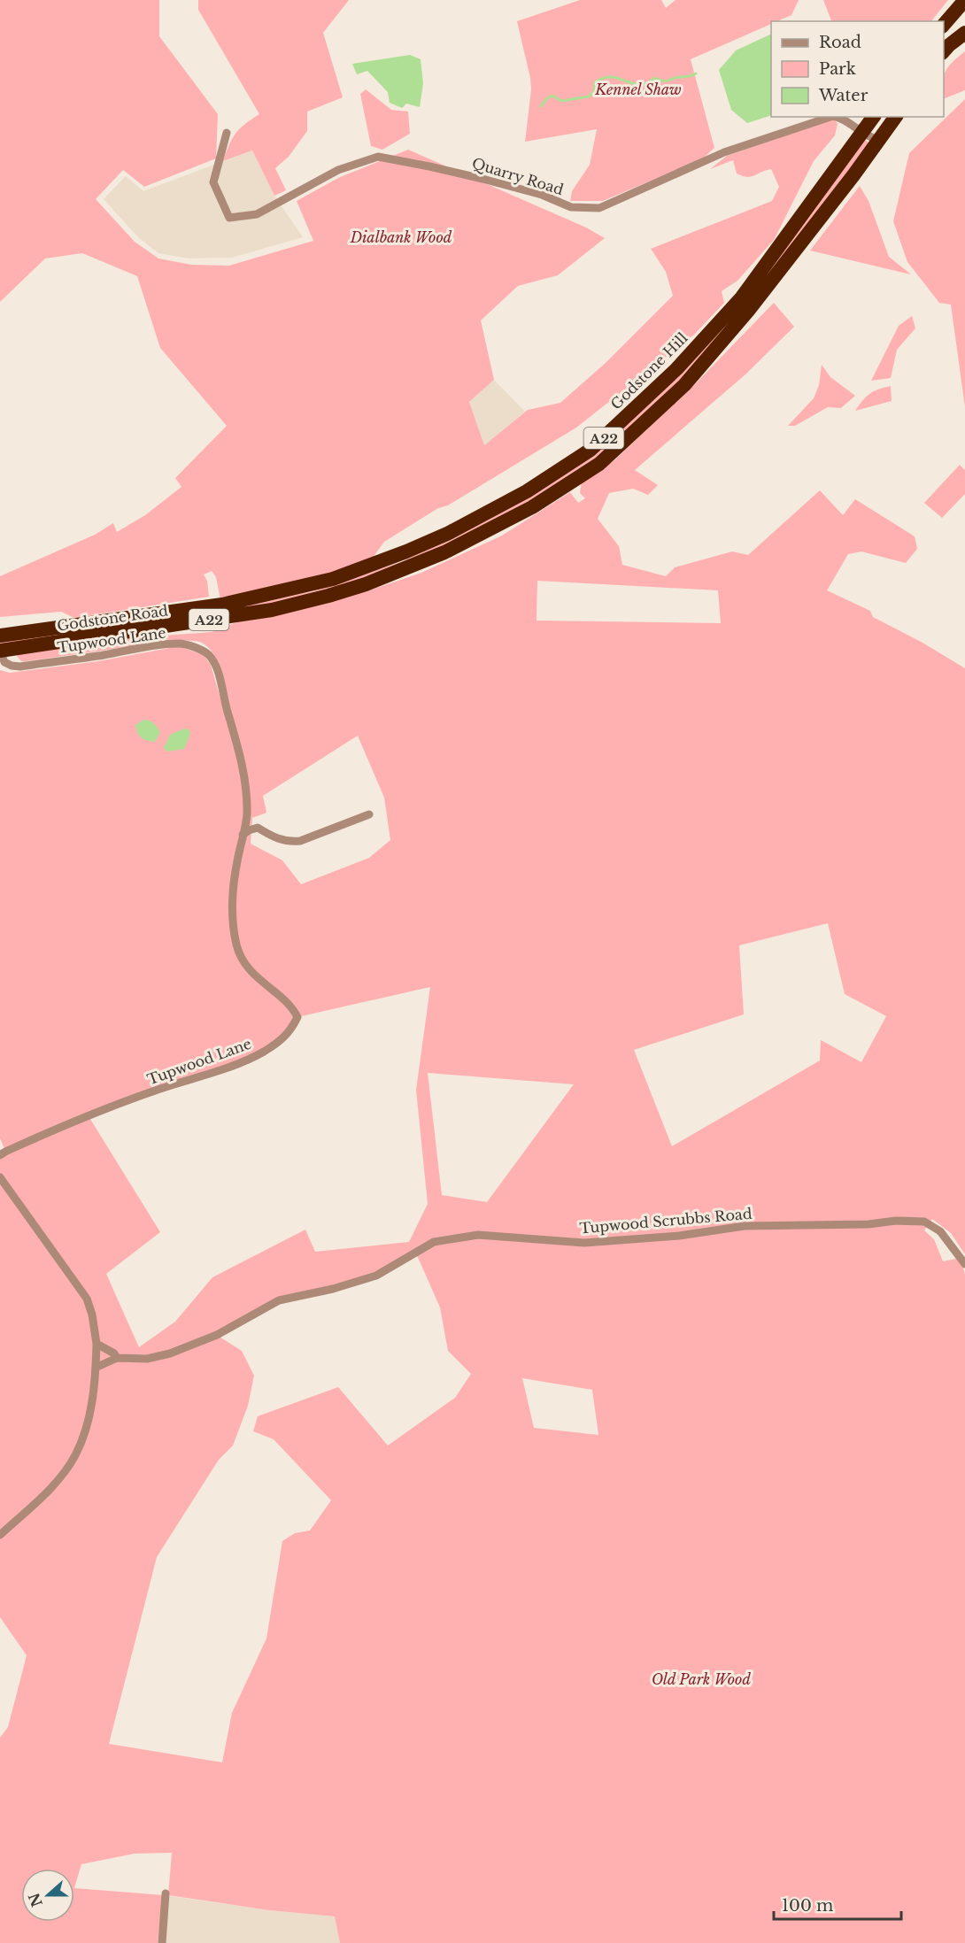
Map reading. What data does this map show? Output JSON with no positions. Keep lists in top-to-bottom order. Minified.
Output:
{"streets":{"highway":["Godstone Hill","A22","Godstone Road"],"street":["Quarry Road","Tupwood Lane","Tupwood Scrubbs Road"]},"crossings":[["Quarry Road","Godstone Hill"],["Quarry Road","A22"],["Quarry Road","Godstone Road"],["Godstone Hill","Godstone Road"],["A22","Godstone Road"],["Godstone Road","Tupwood Lane"]],"parks":["Kennel Shaw","Dialbank Wood","Old Park Wood"],"legend":["Road","Park","Water"],"scale_bar":"100 m","north":"left"}
